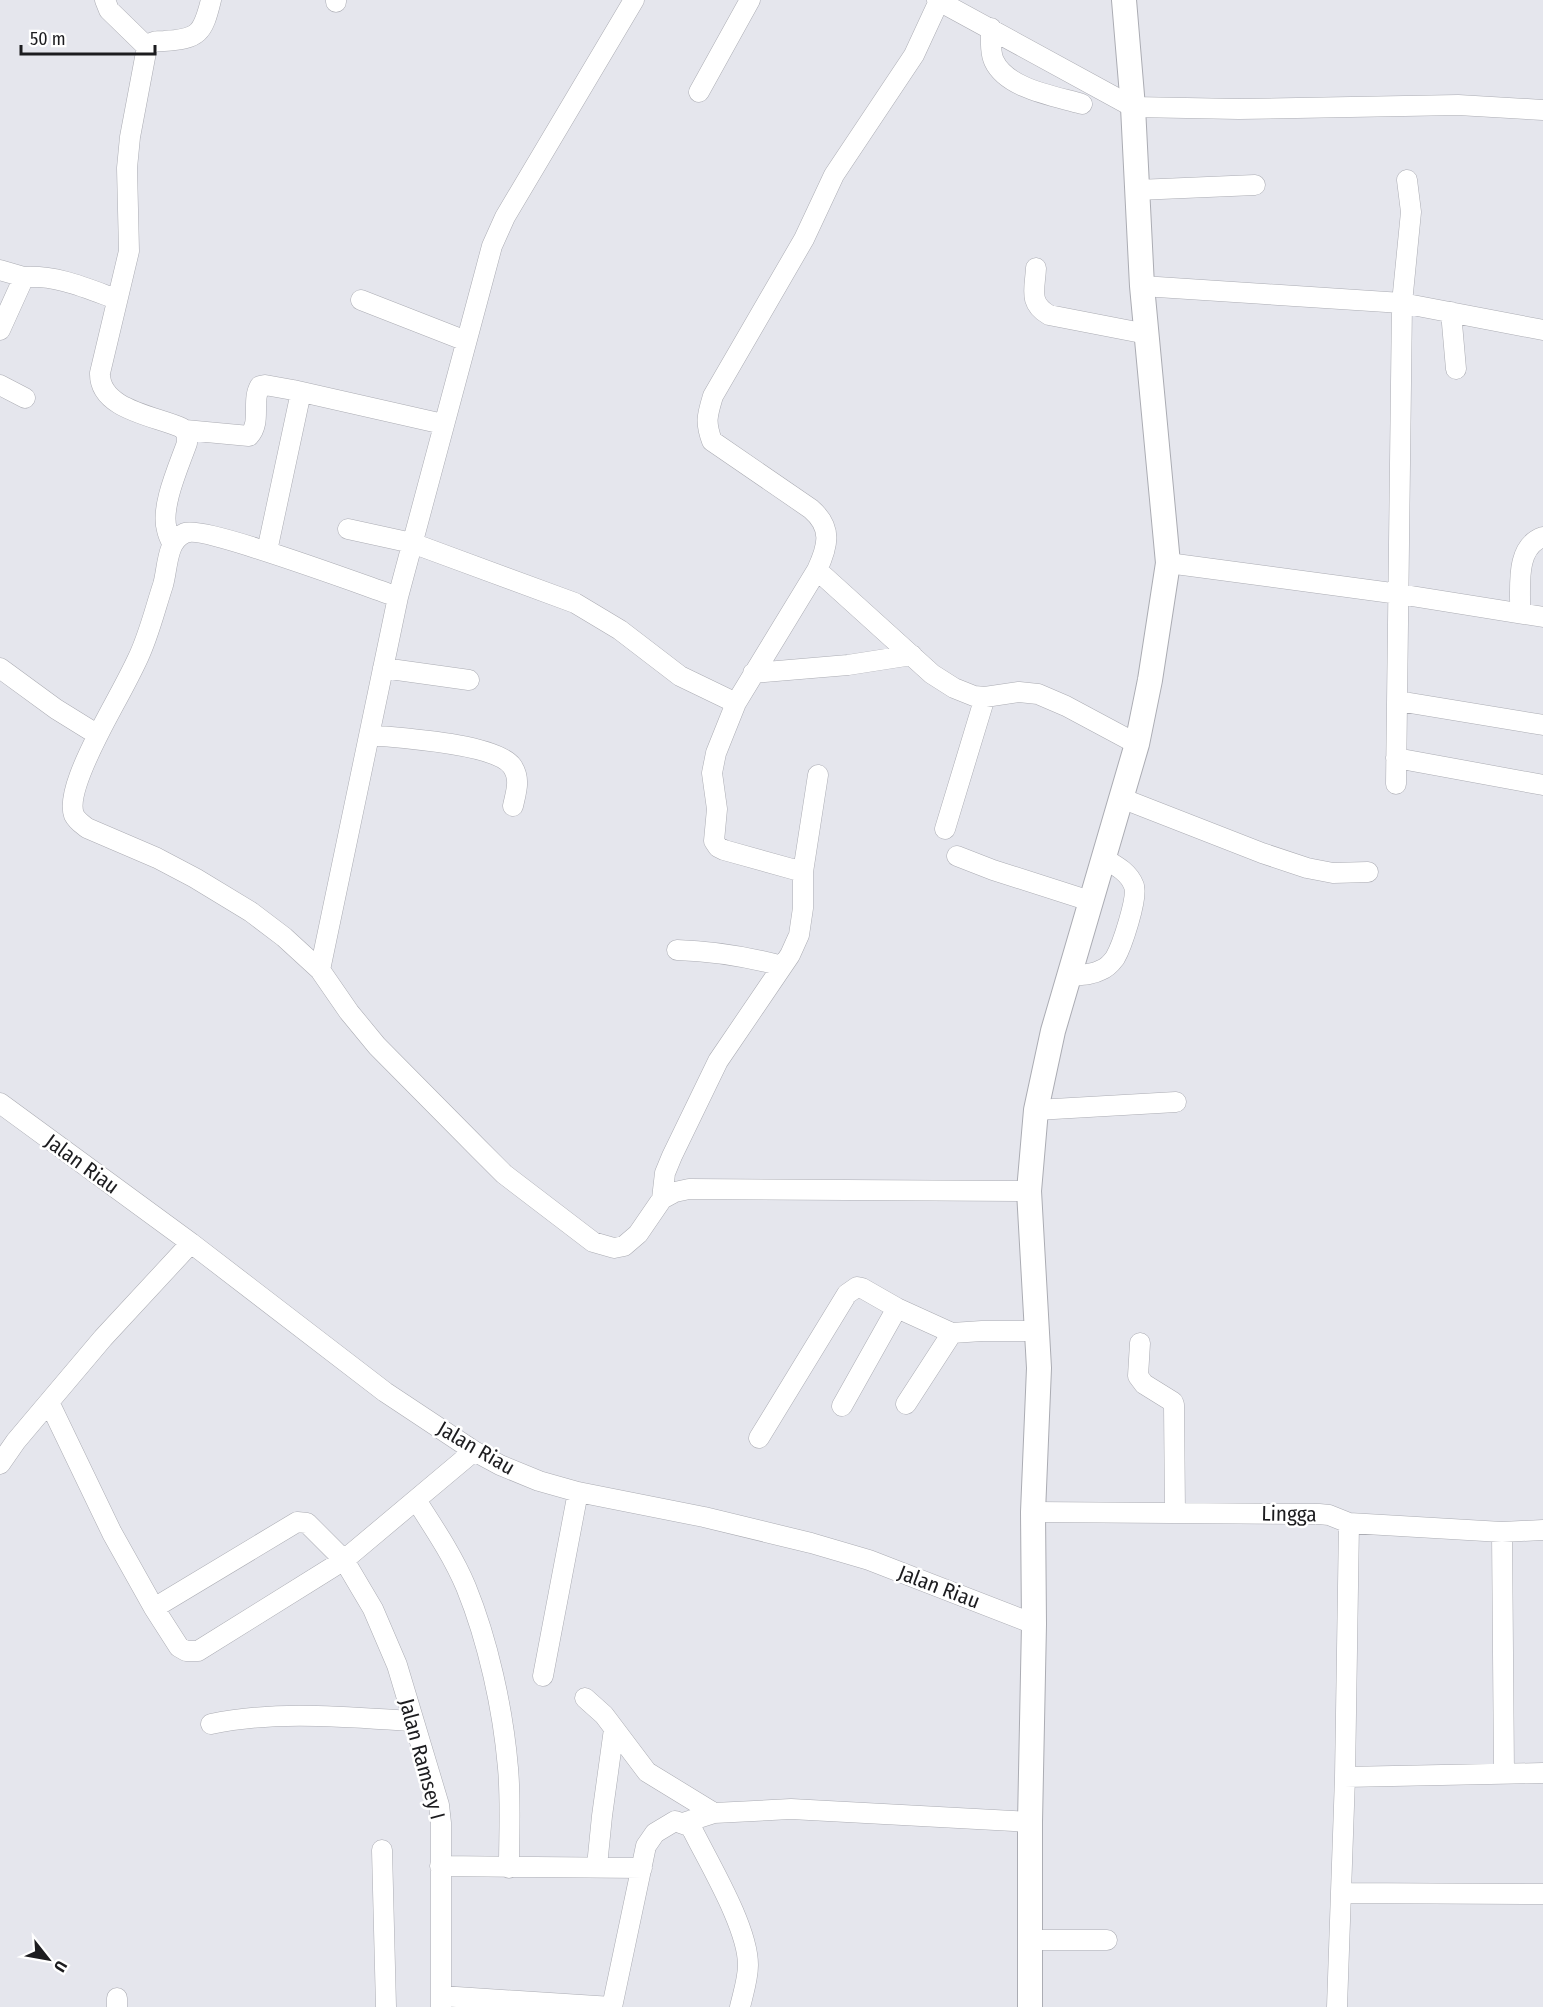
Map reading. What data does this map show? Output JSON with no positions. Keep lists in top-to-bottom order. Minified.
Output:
{"streets":{"street":["Jalan Riau","Lingga","Jalan Ramsey I"]},"scale_bar":"50 m","north":"bottom right"}
